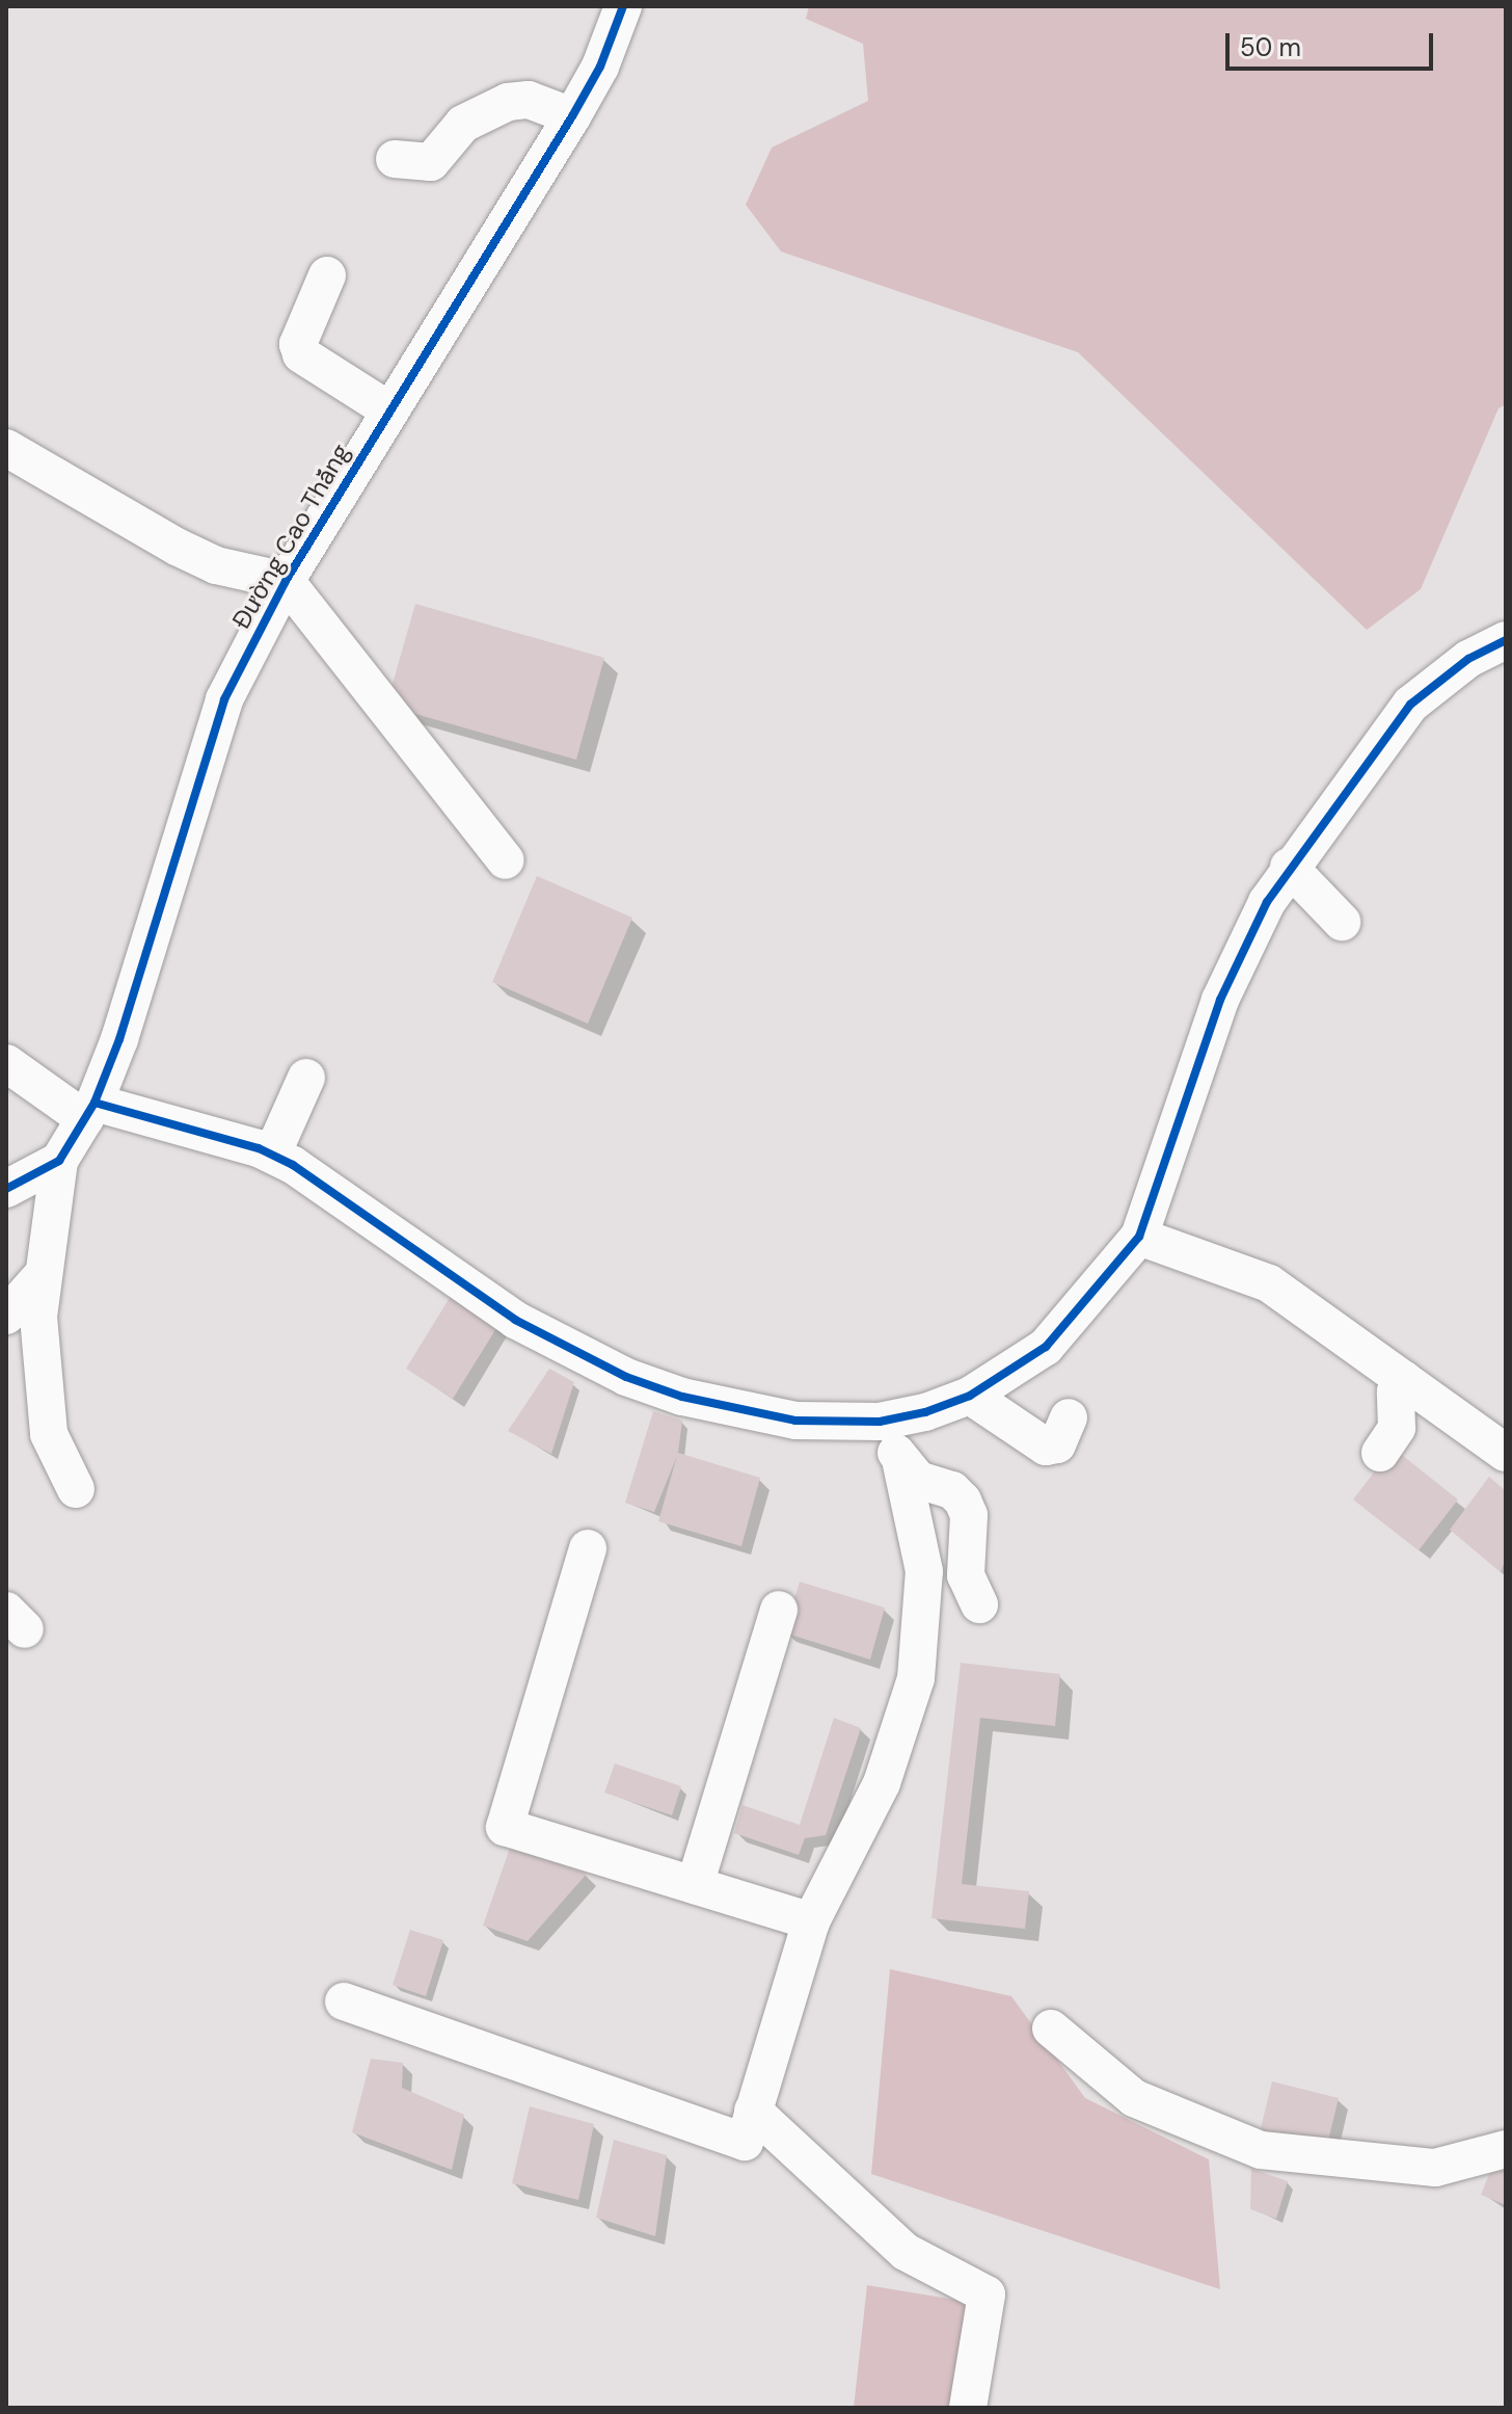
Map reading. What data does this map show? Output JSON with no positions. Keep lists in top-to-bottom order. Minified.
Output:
{"streets":{"street":["Đường Cao Thắng"]},"scale_bar":"50 m"}
